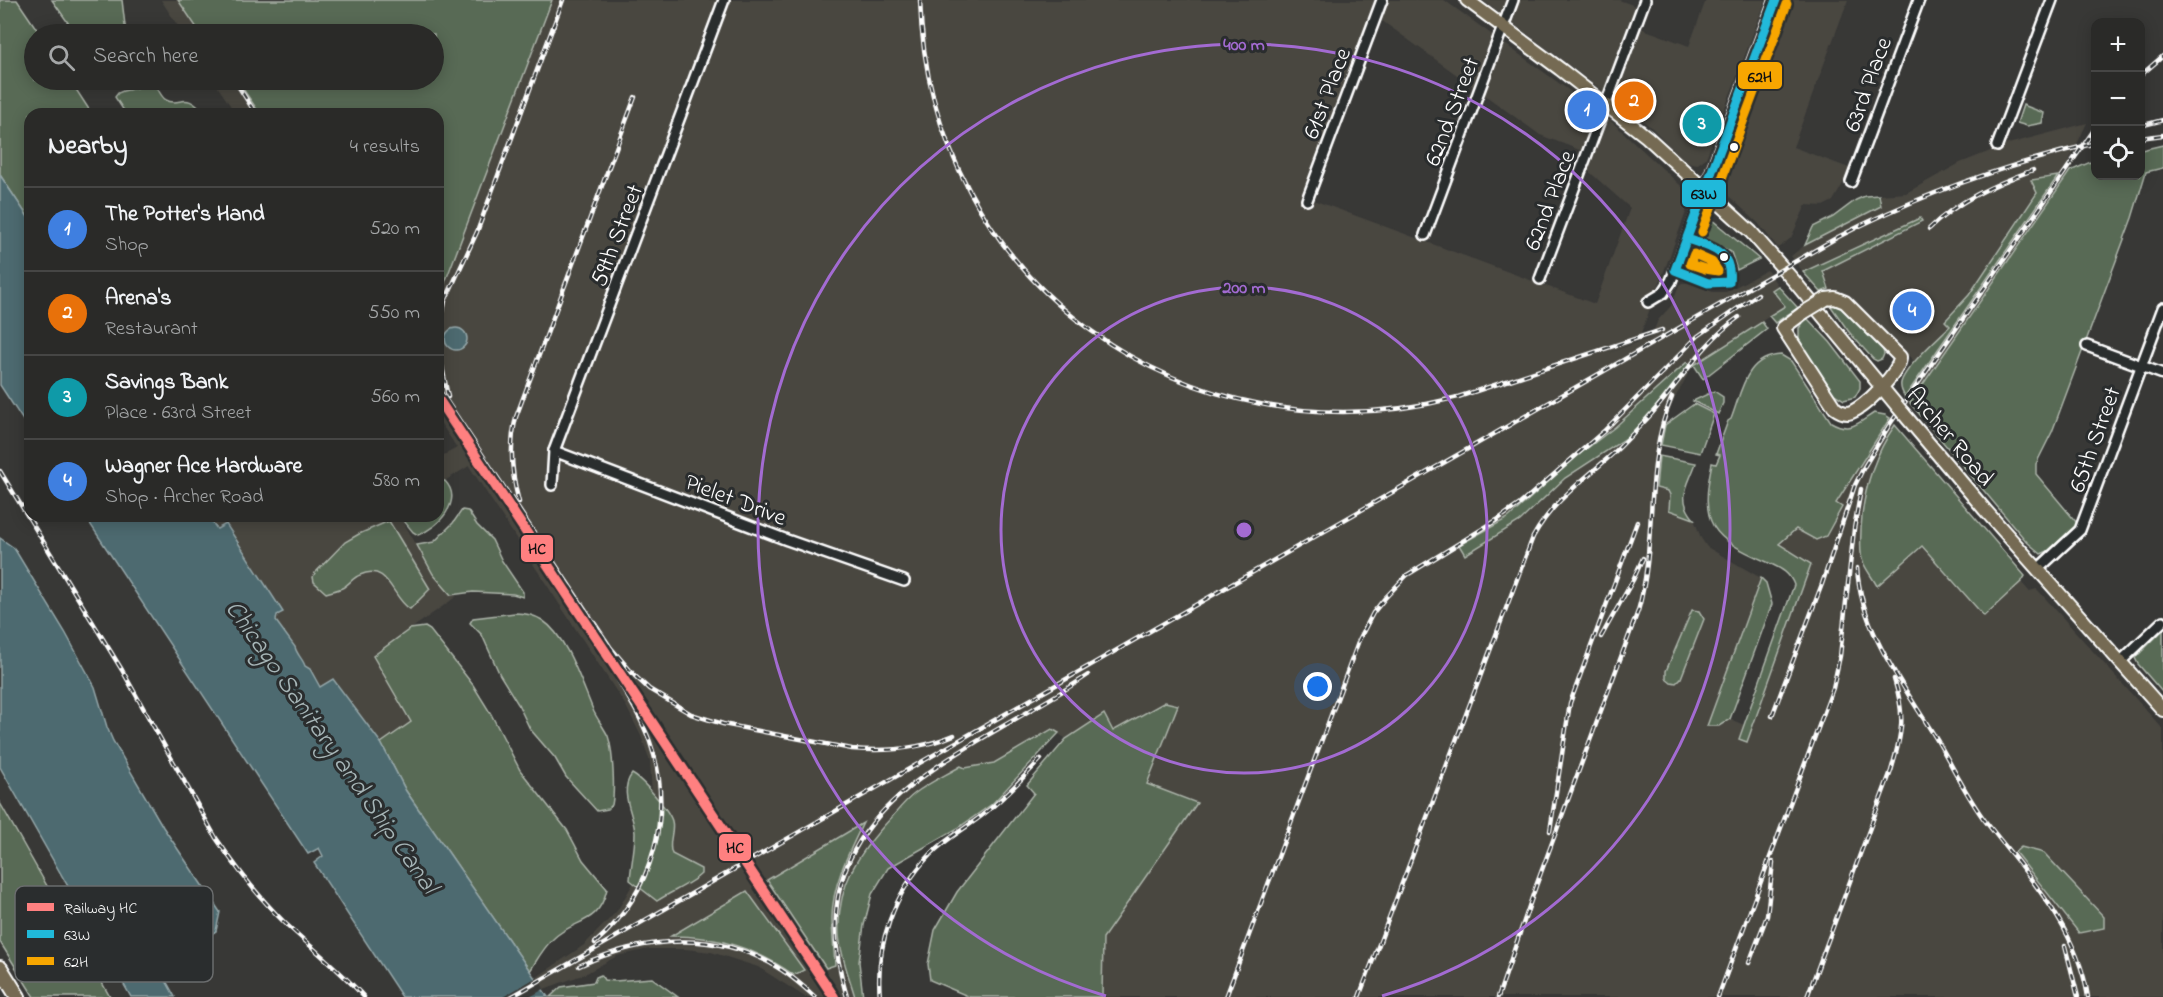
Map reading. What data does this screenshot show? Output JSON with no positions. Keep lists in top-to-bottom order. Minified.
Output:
{"streets":{"main road":["Archer Road"],"street":["63rd Place","61st Place","62nd Street","62nd Place","59th Street","65th Street","Pielet Drive"]},"crossings":[["62nd Street","Archer Road"],["62nd Place","Archer Road"],["59th Street","Pielet Drive"],["Archer Road","65th Street"]],"water":["Chicago Sanitary and Ship Canal"],"lines":["transit line 63W","transit line 62H","rail line HC"],"legend":["Railway HC","63W","62H"],"page":{"map_buttons":["+","−"],"search":"Search here","pins":["2","1","3","4"],"heading":["Nearby","4 results"],"list":[{"mark":"1","name":"The Potter's Hand","note":"Shop","value":"520 m"},{"mark":"2","name":"Arena's","note":"Restaurant","value":"550 m"},{"mark":"3","name":"Savings Bank","note":"Place · 63rd Street","value":"560 m"},{"mark":"4","name":"Wagner Ace Hardware","note":"Shop · Archer Road","value":"580 m"}]},"rings":["400 m","200 m"]}
